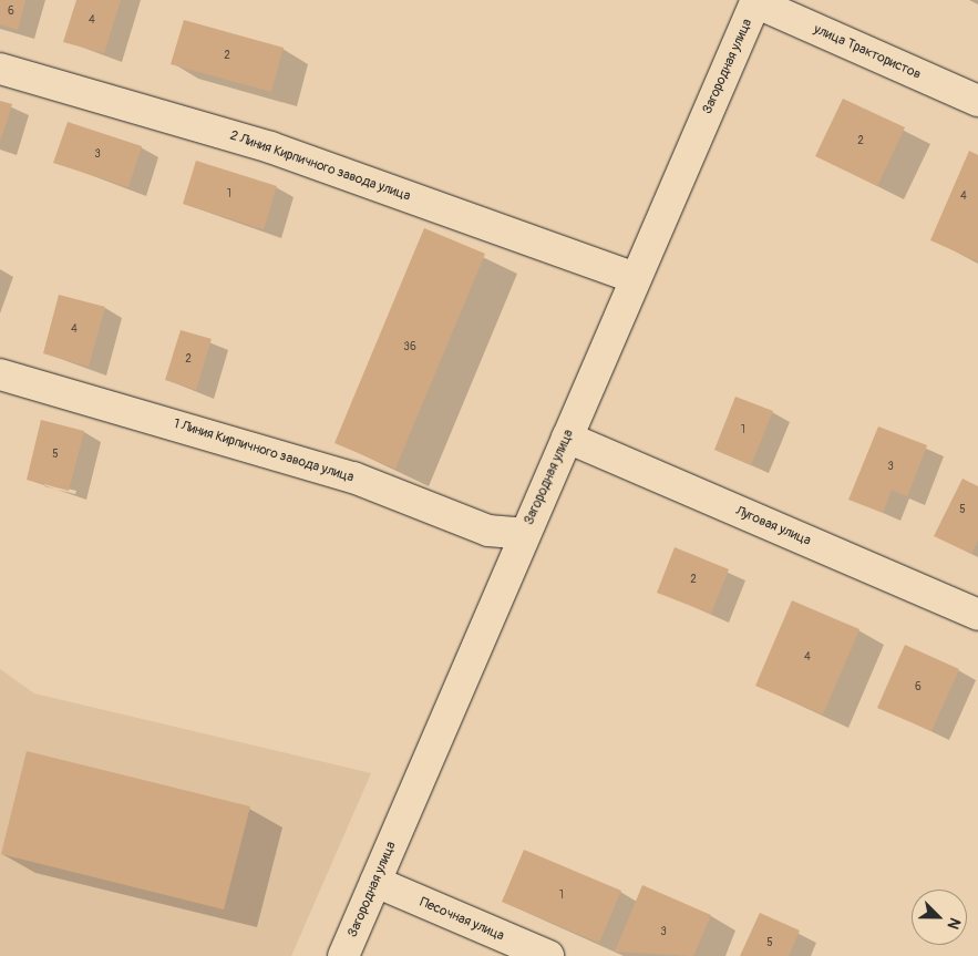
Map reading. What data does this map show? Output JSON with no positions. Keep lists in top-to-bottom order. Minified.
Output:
{"streets":{"street":["улица Трактористов","Загородная улица","2 Линия Кирпичного завода улица","1 Линия Кирпичного завода улица","Луговая улица","Песочная улица"]},"crossings":[["улица Трактористов","Загородная улица"],["Загородная улица","2 Линия Кирпичного завода улица"],["Загородная улица","1 Линия Кирпичного завода улица"],["Загородная улица","Луговая улица"],["Загородная улица","Песочная улица"]],"house_numbers":["6","4","2","2","3","1","4","4","36","2","1","5","3","5","2","4","6","1","3","5"],"north":"bottom right"}
